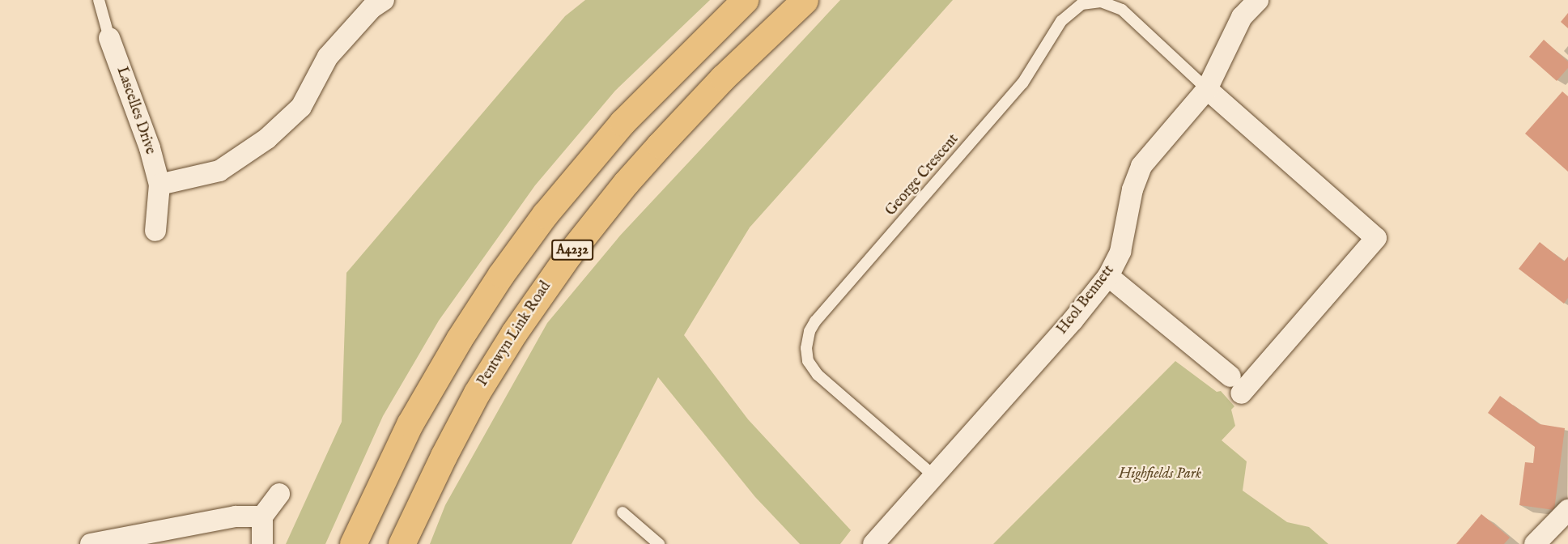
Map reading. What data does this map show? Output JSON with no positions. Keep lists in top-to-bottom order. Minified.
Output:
{"streets":{"main road":["A4232","Pentwyn Link Road"],"street":["Lascelles Drive","Heol Bennett"],"lane":["George Crescent"]},"crossings":[["George Crescent","Heol Bennett"]],"parks":["Highfields Park"]}
